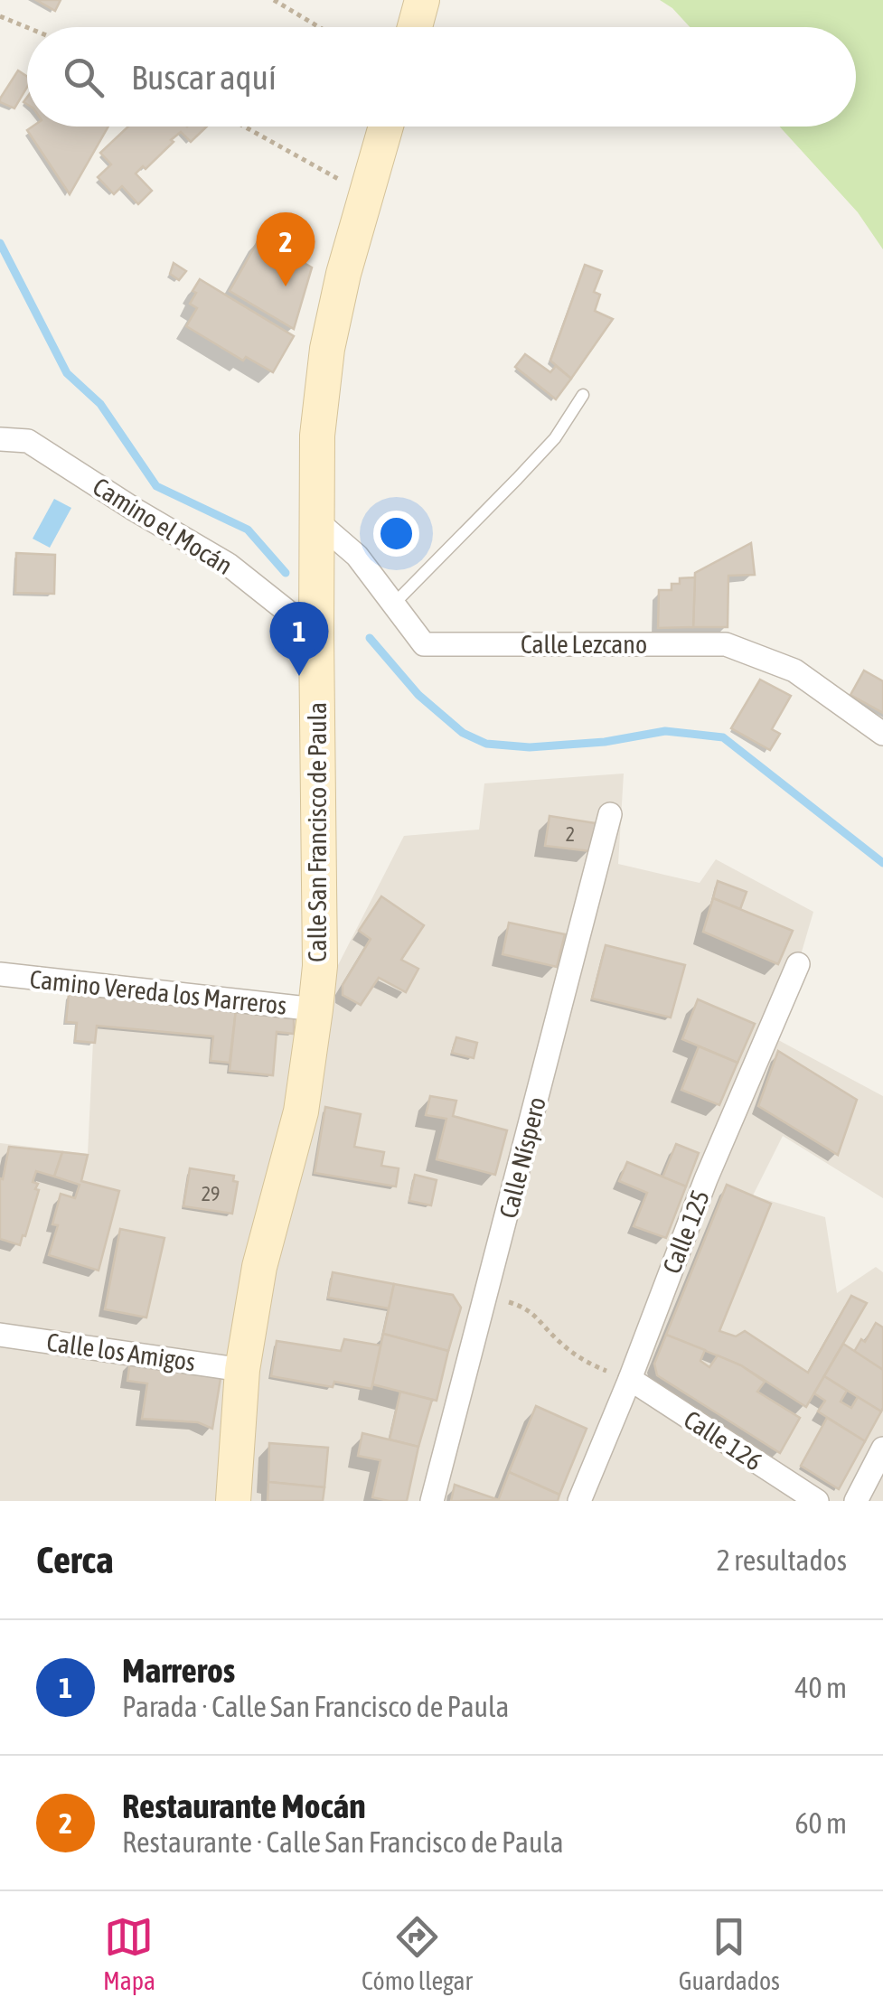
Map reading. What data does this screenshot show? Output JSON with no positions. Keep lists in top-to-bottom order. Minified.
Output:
{"streets":{"main road":["Calle San Francisco de Paula"],"street":["Camino el Mocán","Calle Lezcano","Camino Vereda los Marreros","Calle Níspero","Calle 125","Calle los Amigos","Calle 126"]},"crossings":[["Camino el Mocán","Calle San Francisco de Paula"],["Calle Lezcano","Calle San Francisco de Paula"],["Calle San Francisco de Paula","Camino Vereda los Marreros"],["Calle San Francisco de Paula","Calle los Amigos"],["Calle 125","Calle 126"]],"house_numbers":["2","29"],"page":{"search":"Buscar aquí","pins":["2","1"],"heading":["Cerca","2 resultados"],"list":[{"mark":"1","name":"Marreros","note":"Parada · Calle San Francisco de Paula","value":"40 m"},{"mark":"2","name":"Restaurante Mocán","note":"Restaurante · Calle San Francisco de Paula","value":"60 m"}],"nav":["Mapa","Cómo llegar","Guardados"]}}
